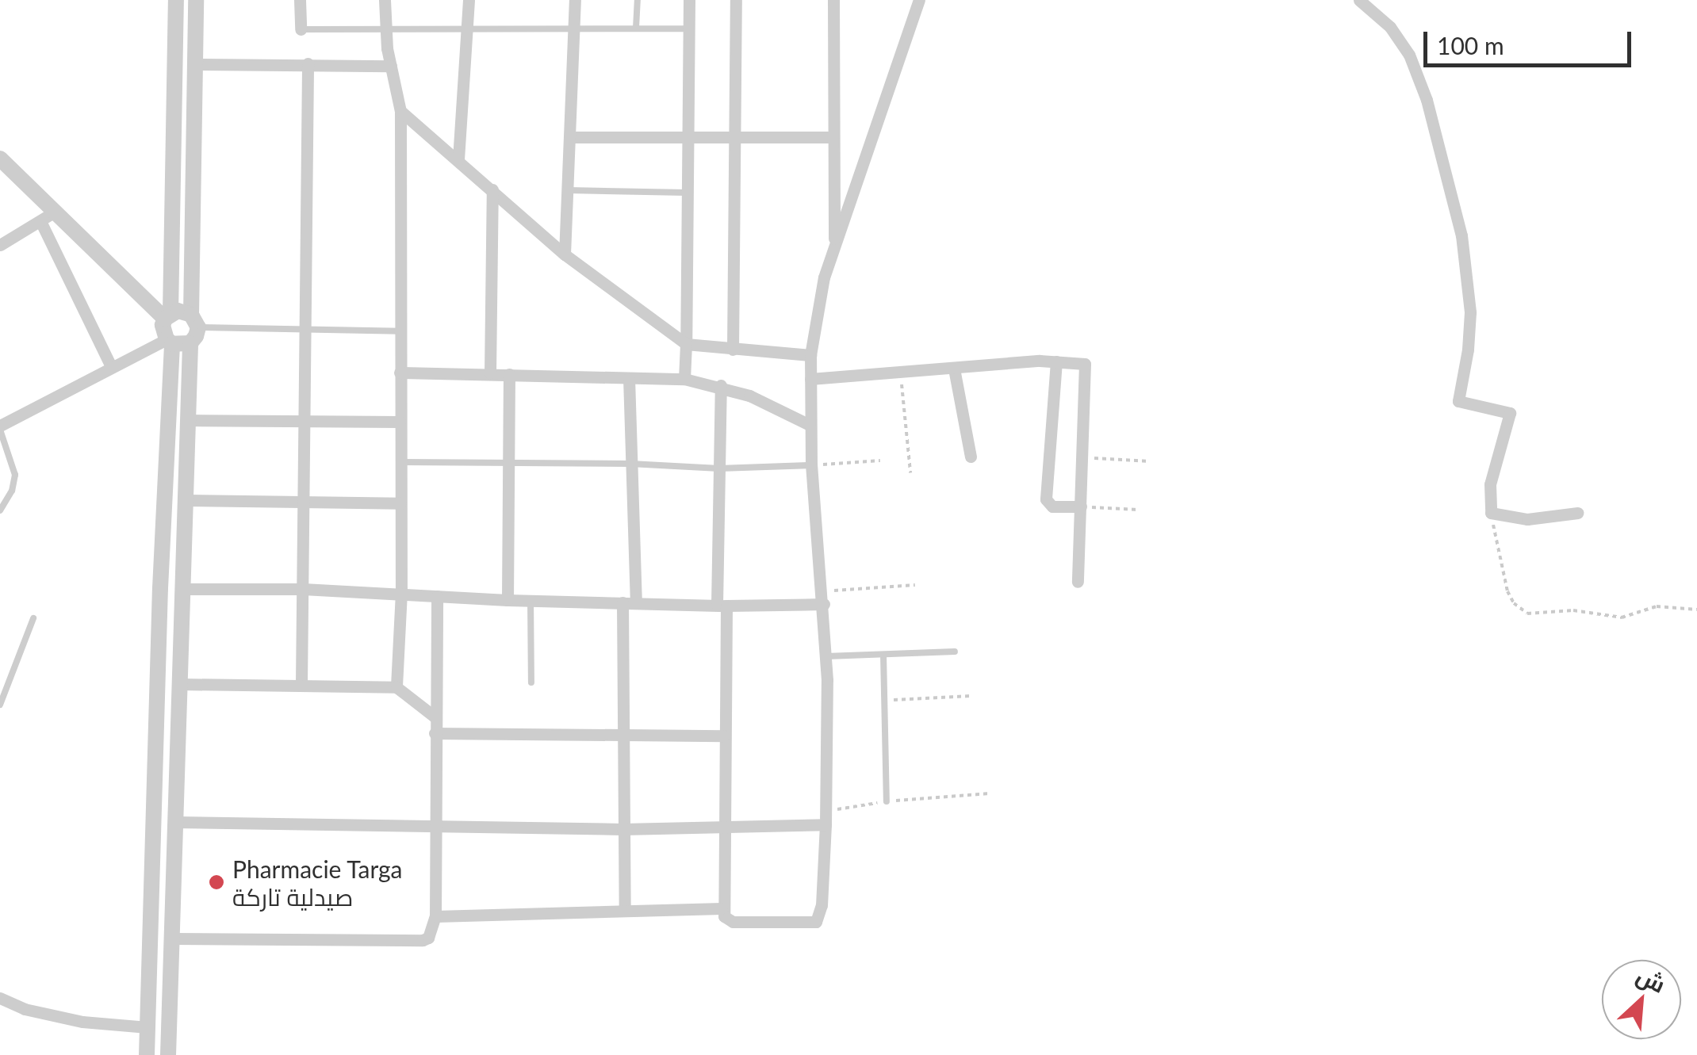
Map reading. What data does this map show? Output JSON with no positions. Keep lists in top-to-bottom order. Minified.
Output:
{"places":["Pharmacie Targa صيدلية تاركة"],"scale_bar":"100 m","north":"top right"}
